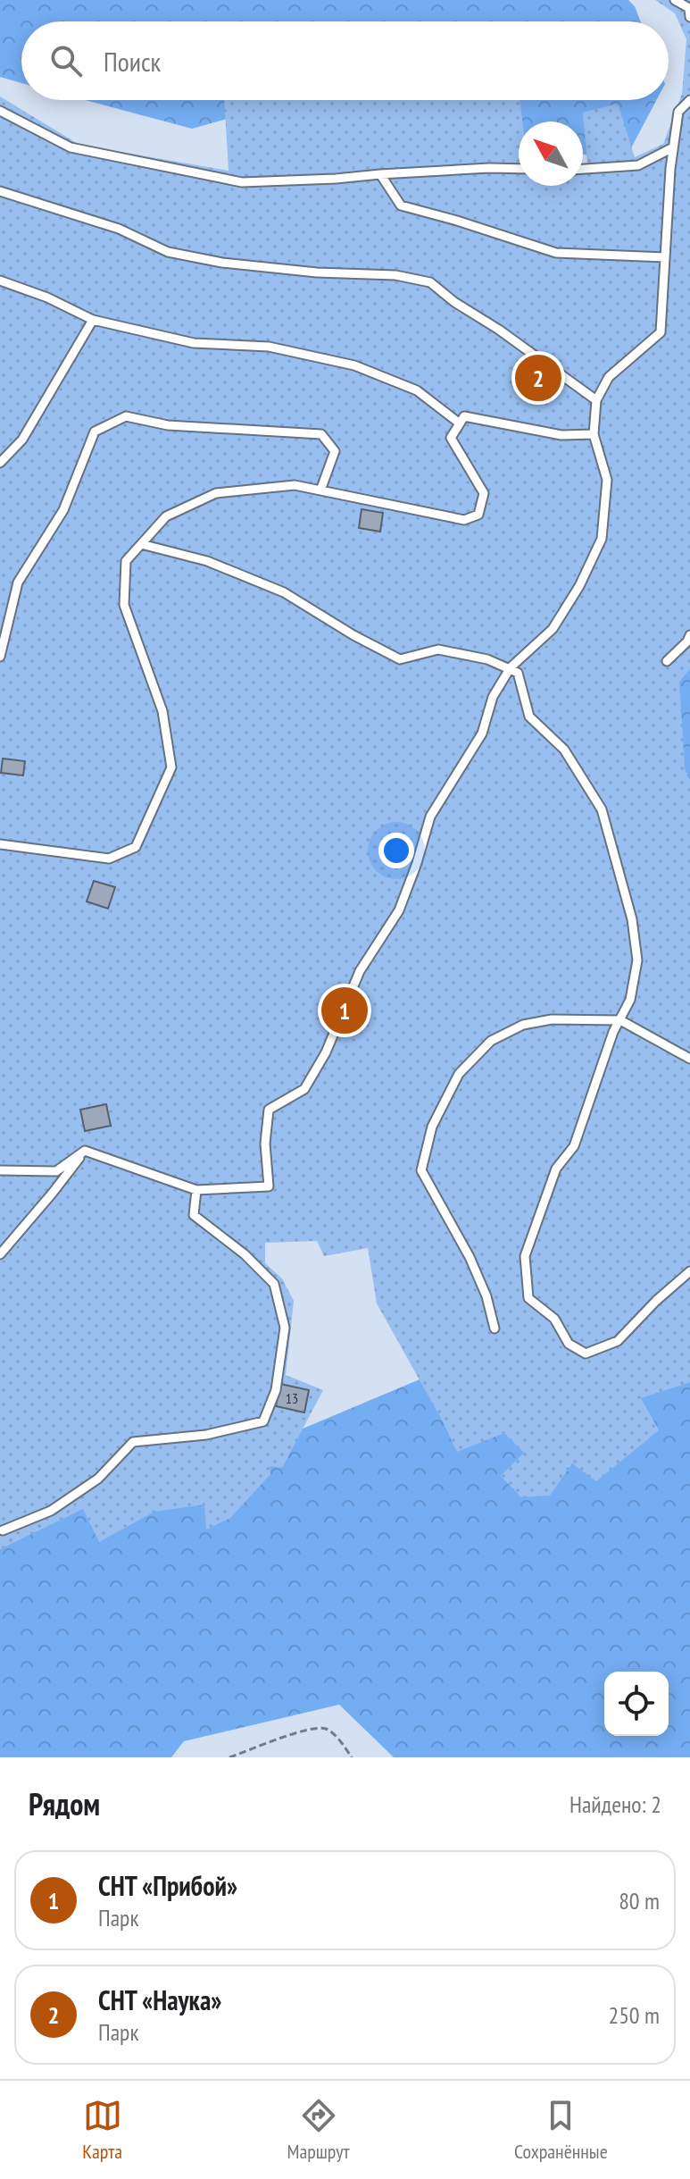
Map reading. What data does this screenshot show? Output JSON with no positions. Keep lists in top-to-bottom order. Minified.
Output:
{"house_numbers":["13"],"north":"top left","page":{"search":"Поиск","pins":["2","1"],"heading":["Рядом","Найдено: 2"],"list":[{"mark":"1","name":"СНТ «Прибой»","note":"Парк","value":"80 m"},{"mark":"2","name":"СНТ «Наука»","note":"Парк","value":"250 m"}],"nav":["Карта","Маршрут","Сохранённые"]}}
